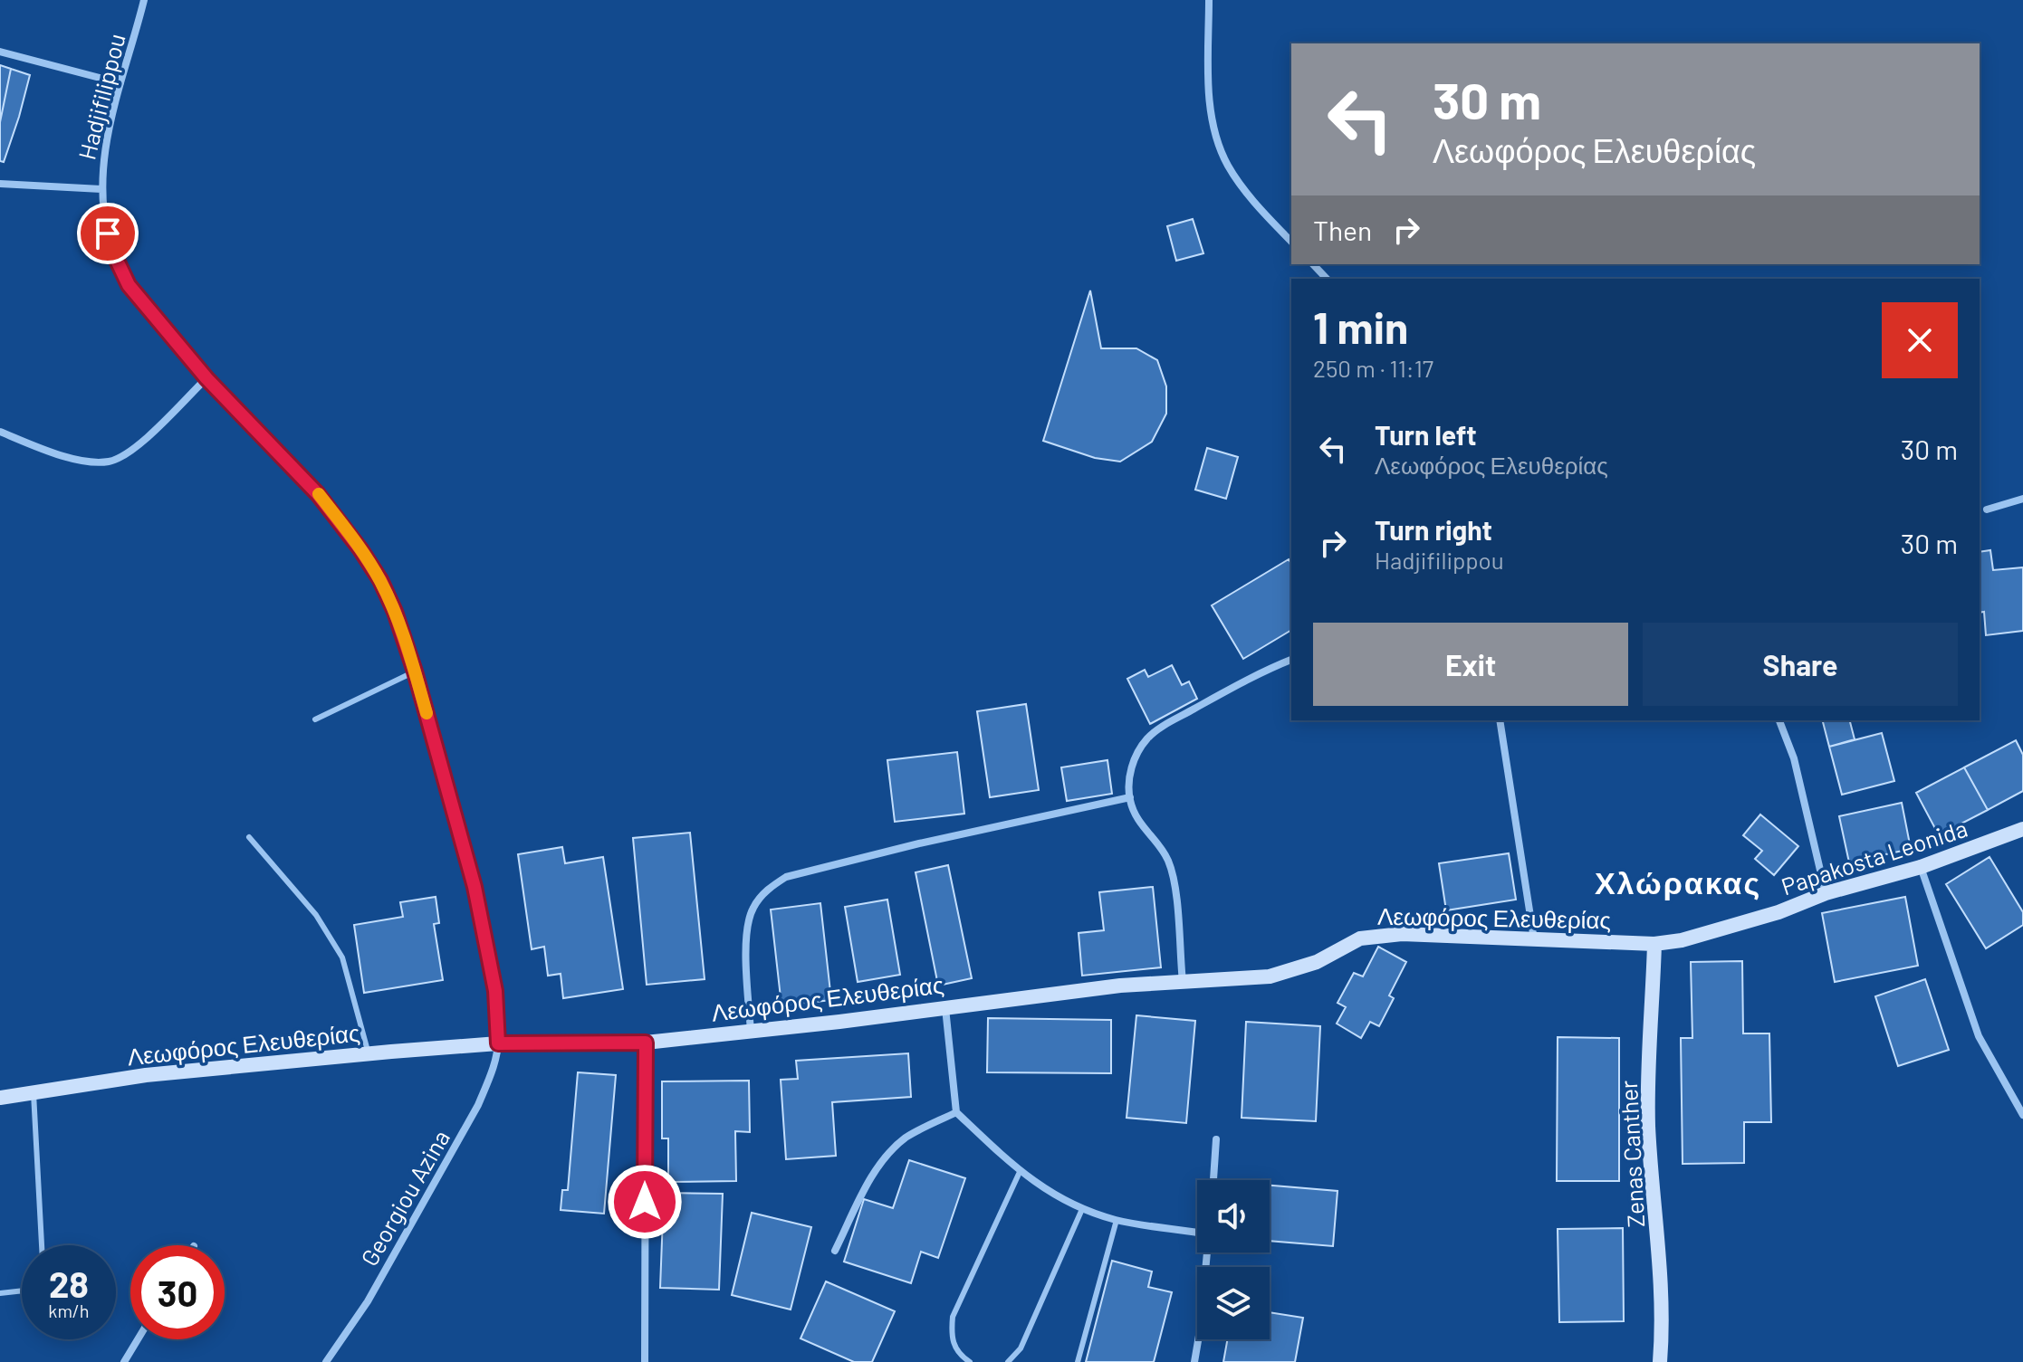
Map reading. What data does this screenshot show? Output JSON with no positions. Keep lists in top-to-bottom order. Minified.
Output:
{"streets":{"main road":["Papakosta Leonida","Λεωφόρος Ελευθερίας","Zenas Canther"],"street":["Hadjifilippou","Georgiou Azina"]},"crossings":[["Hadjifilippou","Λεωφόρος Ελευθερίας"],["Hadjifilippou","Georgiou Azina"],["Papakosta Leonida","Λεωφόρος Ελευθερίας"],["Papakosta Leonida","Zenas Canther"],["Λεωφόρος Ελευθερίας","Zenas Canther"],["Λεωφόρος Ελευθερίας","Georgiou Azina"]],"districts":["Χλώρακας"],"page":{"turn":["30 m","Λεωφόρος Ελευθερίας"],"then":"Then","heading":["1 min","250 m · 11:17"],"list":[{"name":"Turn left","note":"Λεωφόρος Ελευθερίας","value":"30 m"},{"name":"Turn right","note":"Hadjifilippou","value":"30 m"}],"buttons":["Exit","Share"],"speed":"28 km/h","limit":"30"}}
